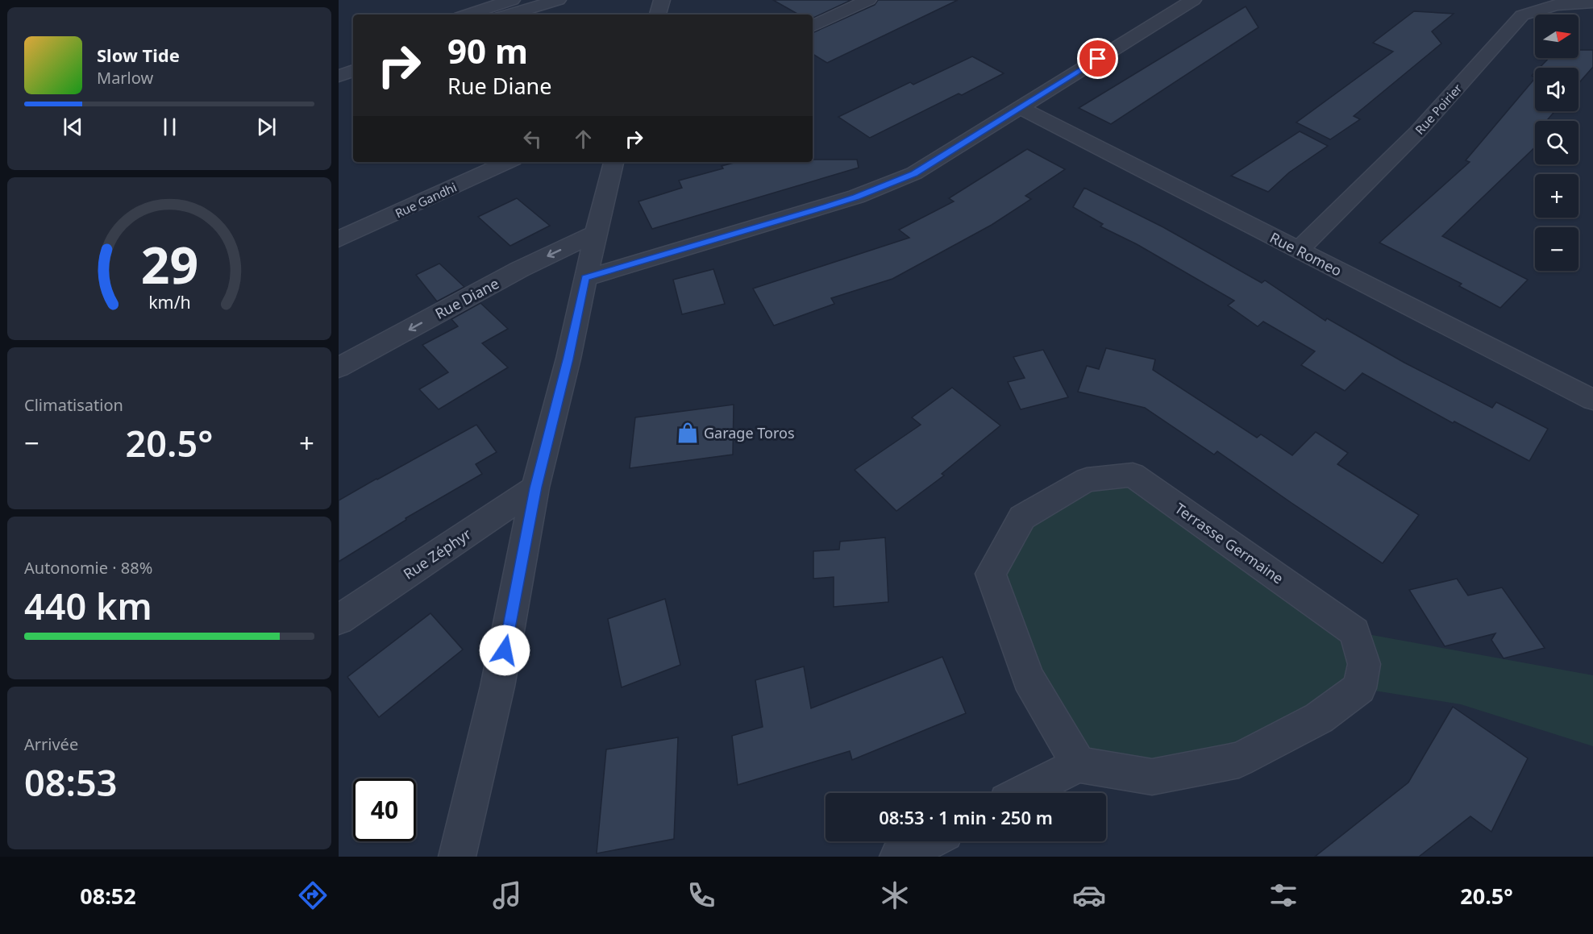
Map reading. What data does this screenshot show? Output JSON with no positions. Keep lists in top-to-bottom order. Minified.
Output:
{"streets":{"street":["Rue Poirier","Rue Gandhi","Rue Romeo","Rue Diane","Terrasse Germaine","Rue Zéphyr"]},"crossings":[["Rue Poirier","Rue Romeo"]],"one_way":["Rue Diane"],"places":{"shop":["Garage Toros"]},"north":"right","page":{"map_buttons":["+","−"],"turn":["90 m","Rue Diane"],"song":["Slow Tide","Marlow"],"tile":["Climatisation",["Autonomie · 88%","440 km"],["Arrivée","08:53"]],"heat":["−","20.5°","+"],"limit":"40","trip":"08:53 · 1 min · 250 m","tabs":["08:52","20.5°"],"gauge":["29","km/h"]}}
